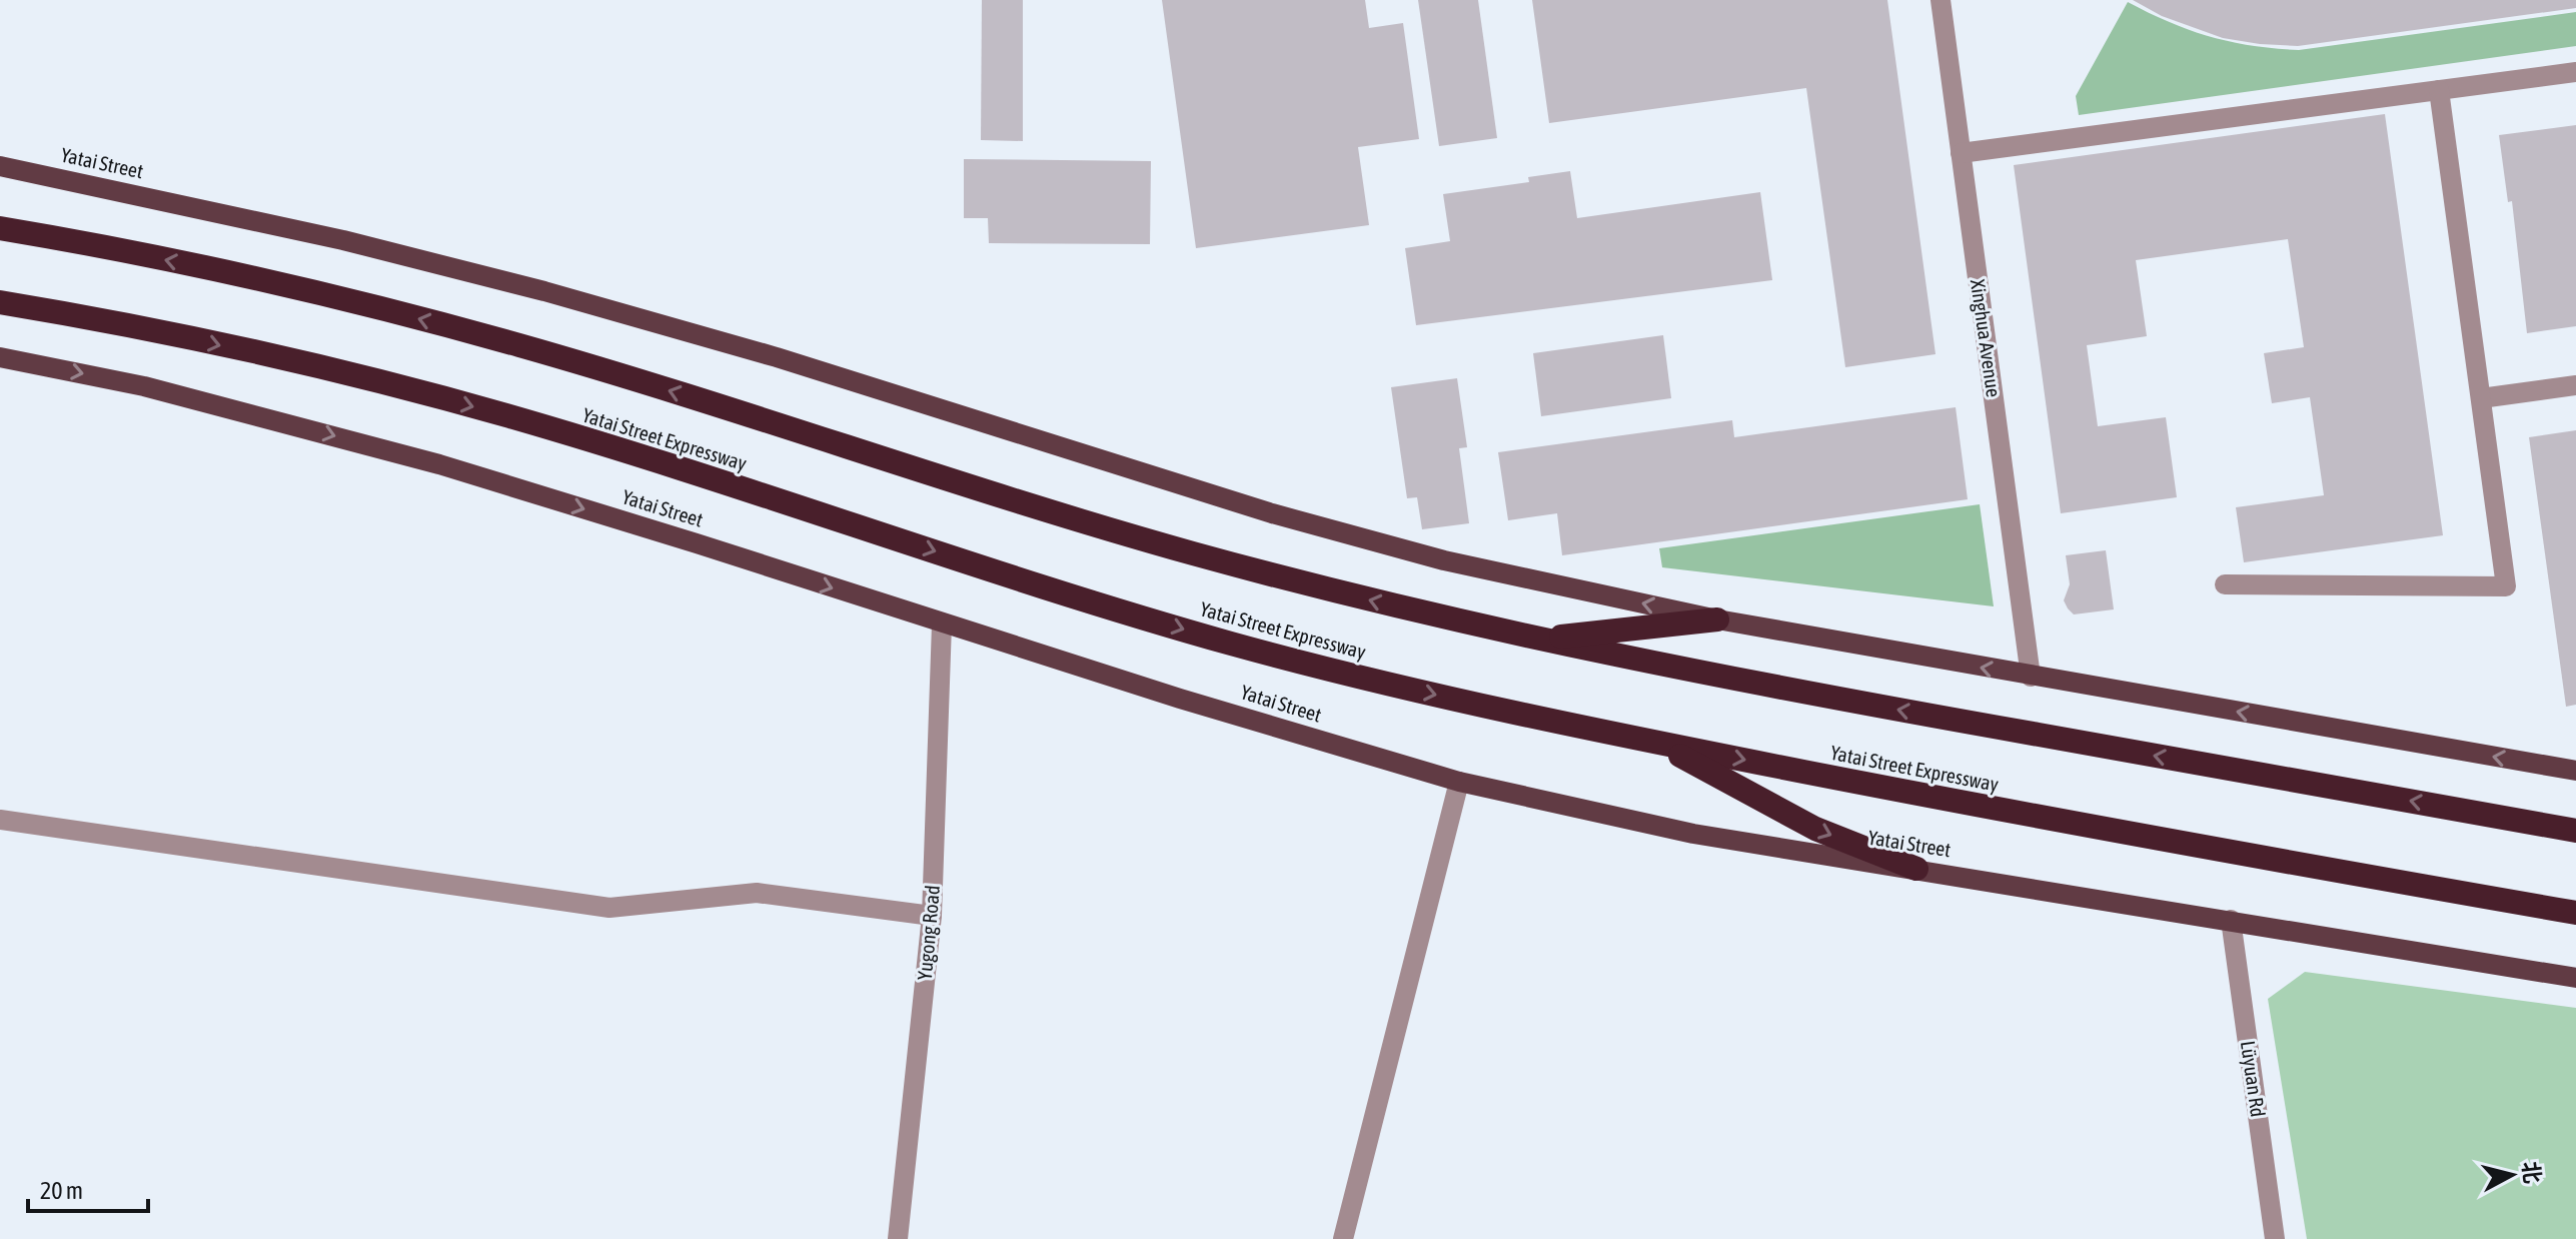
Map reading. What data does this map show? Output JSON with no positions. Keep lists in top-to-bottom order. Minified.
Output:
{"streets":{"highway":["Yatai Street Expressway"],"main road":["Yatai Street"],"street":["Xinghua Avenue","Yugong Road","Lüyuan Rd"]},"crossings":[["Yatai Street","Xinghua Avenue"],["Yatai Street","Yugong Road"],["Yatai Street","Lüyuan Rd"]],"scale_bar":"20 m","north":"right"}
